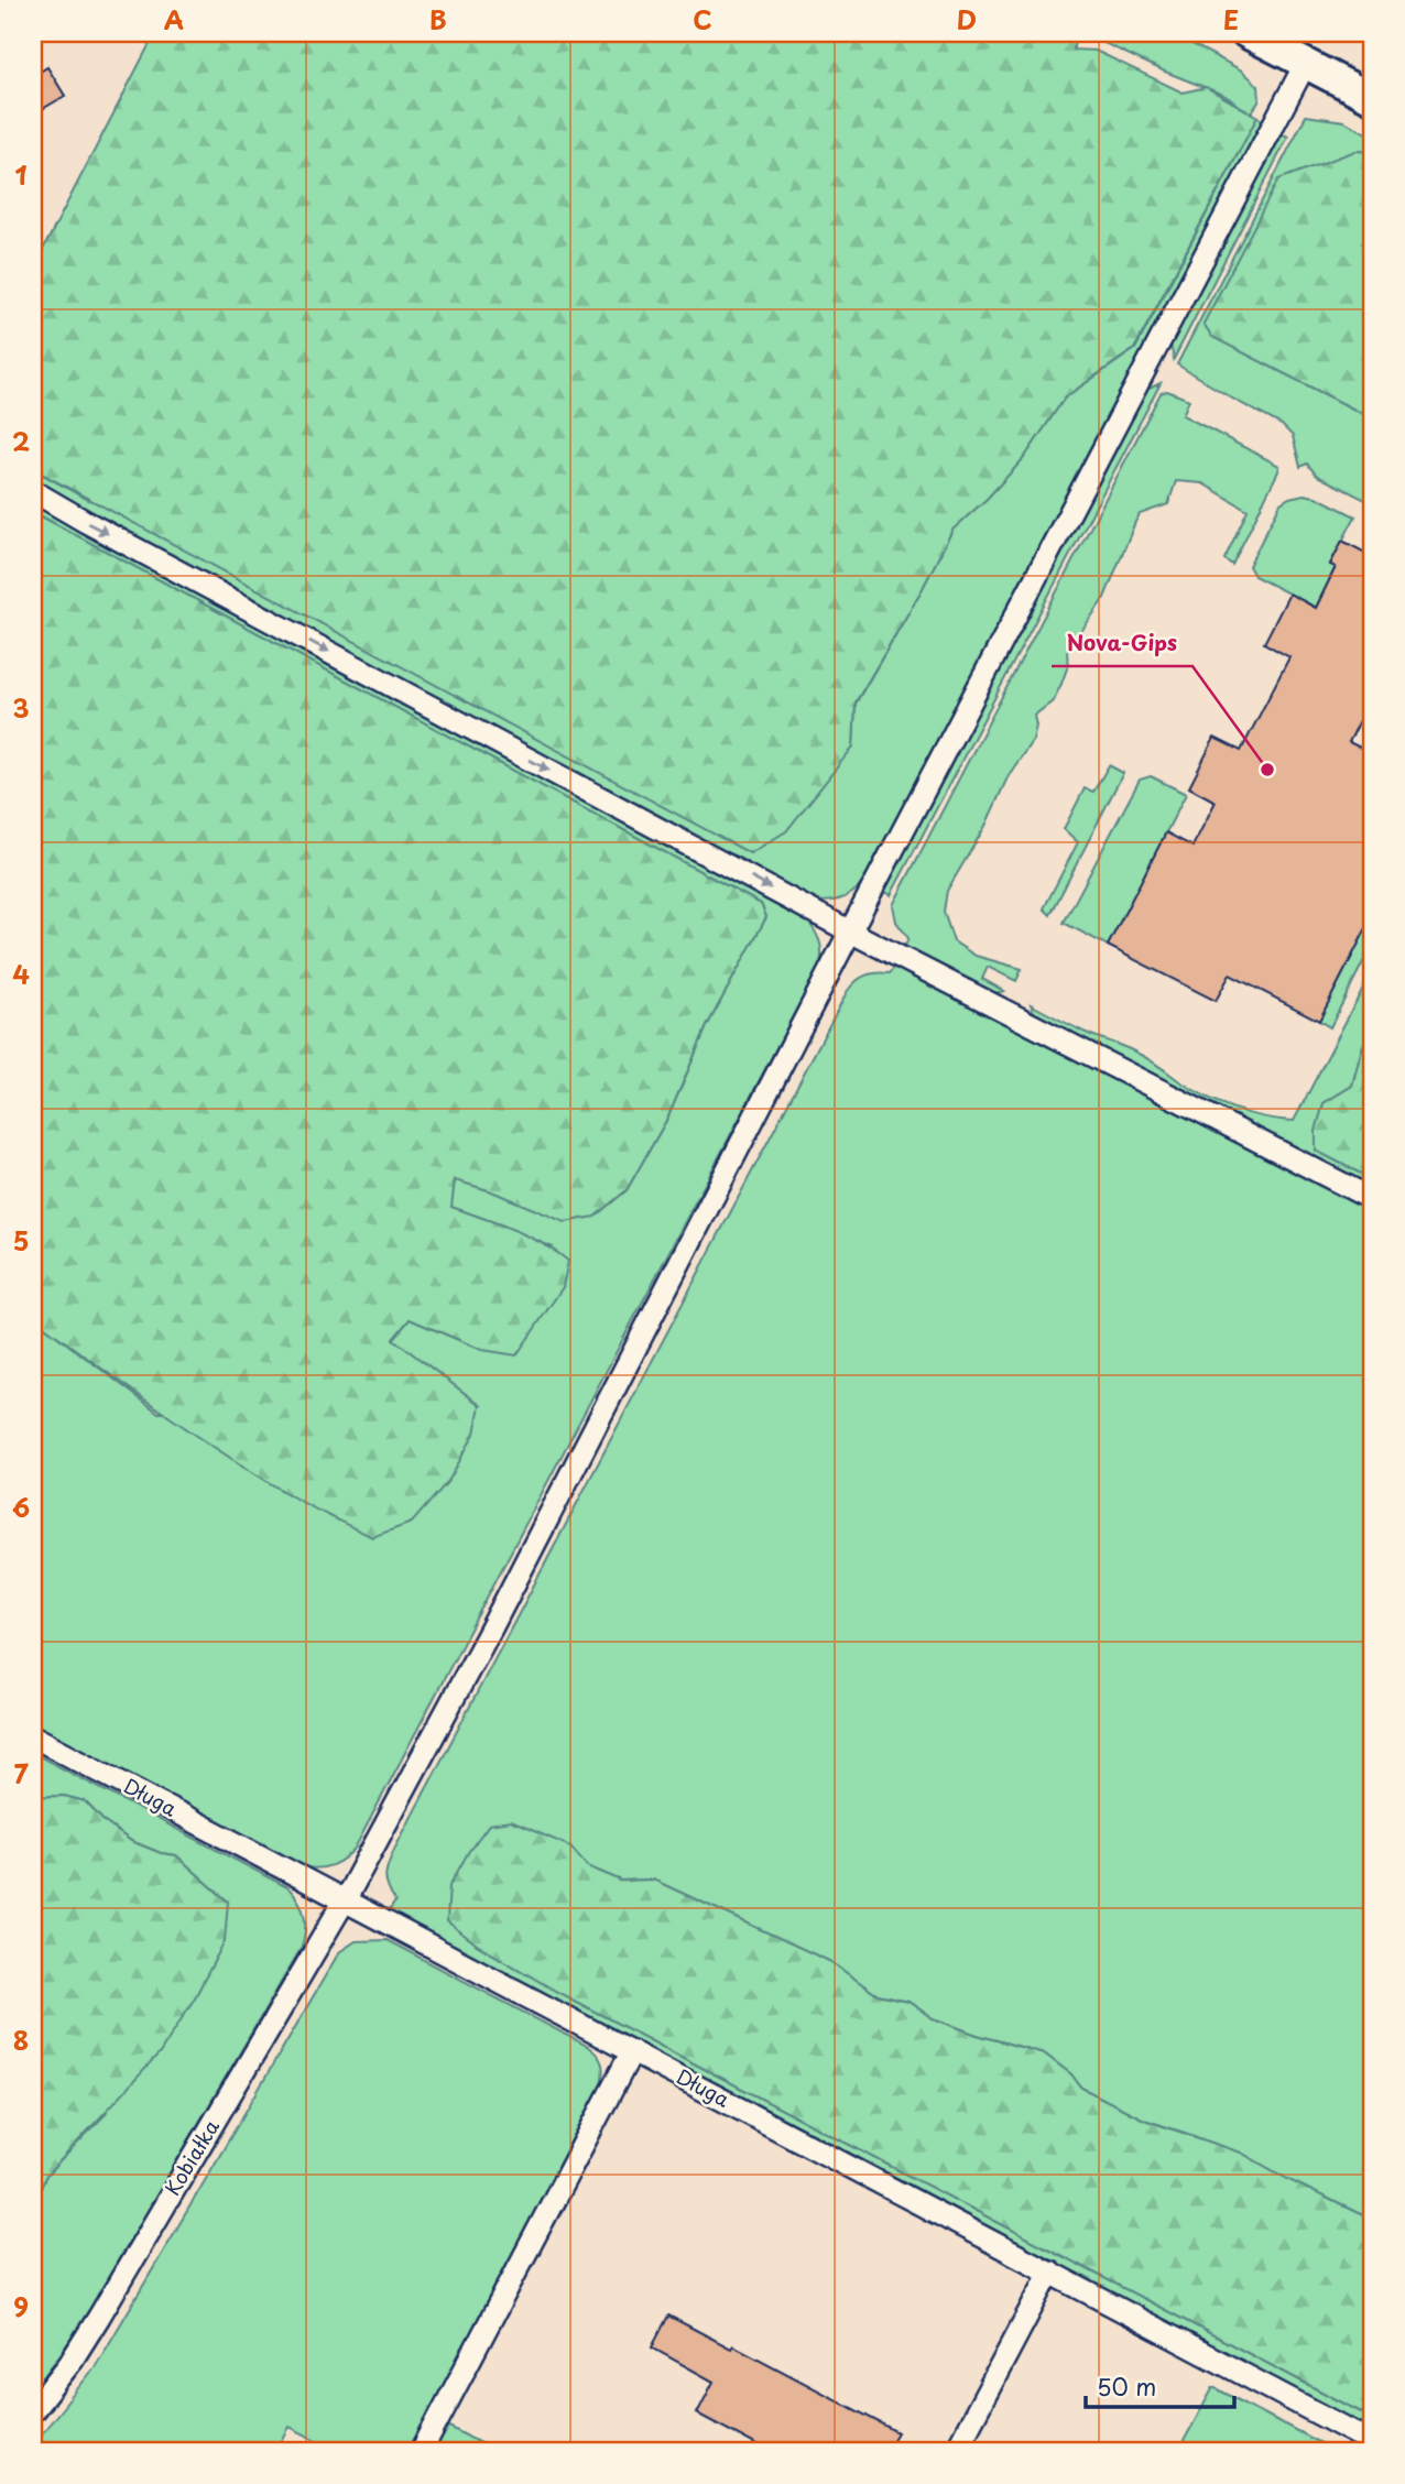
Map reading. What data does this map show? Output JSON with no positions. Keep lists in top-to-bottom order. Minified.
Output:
{"streets":{"street":["Długa","Kobiałka"]},"crossings":[["Długa","Kobiałka"]],"places":["Nova-Gips"],"scale_bar":"50 m","grid":{"columns":["A","B","C","D","E"],"rows":["1","2","3","4","5","6","7","8","9"]}}
